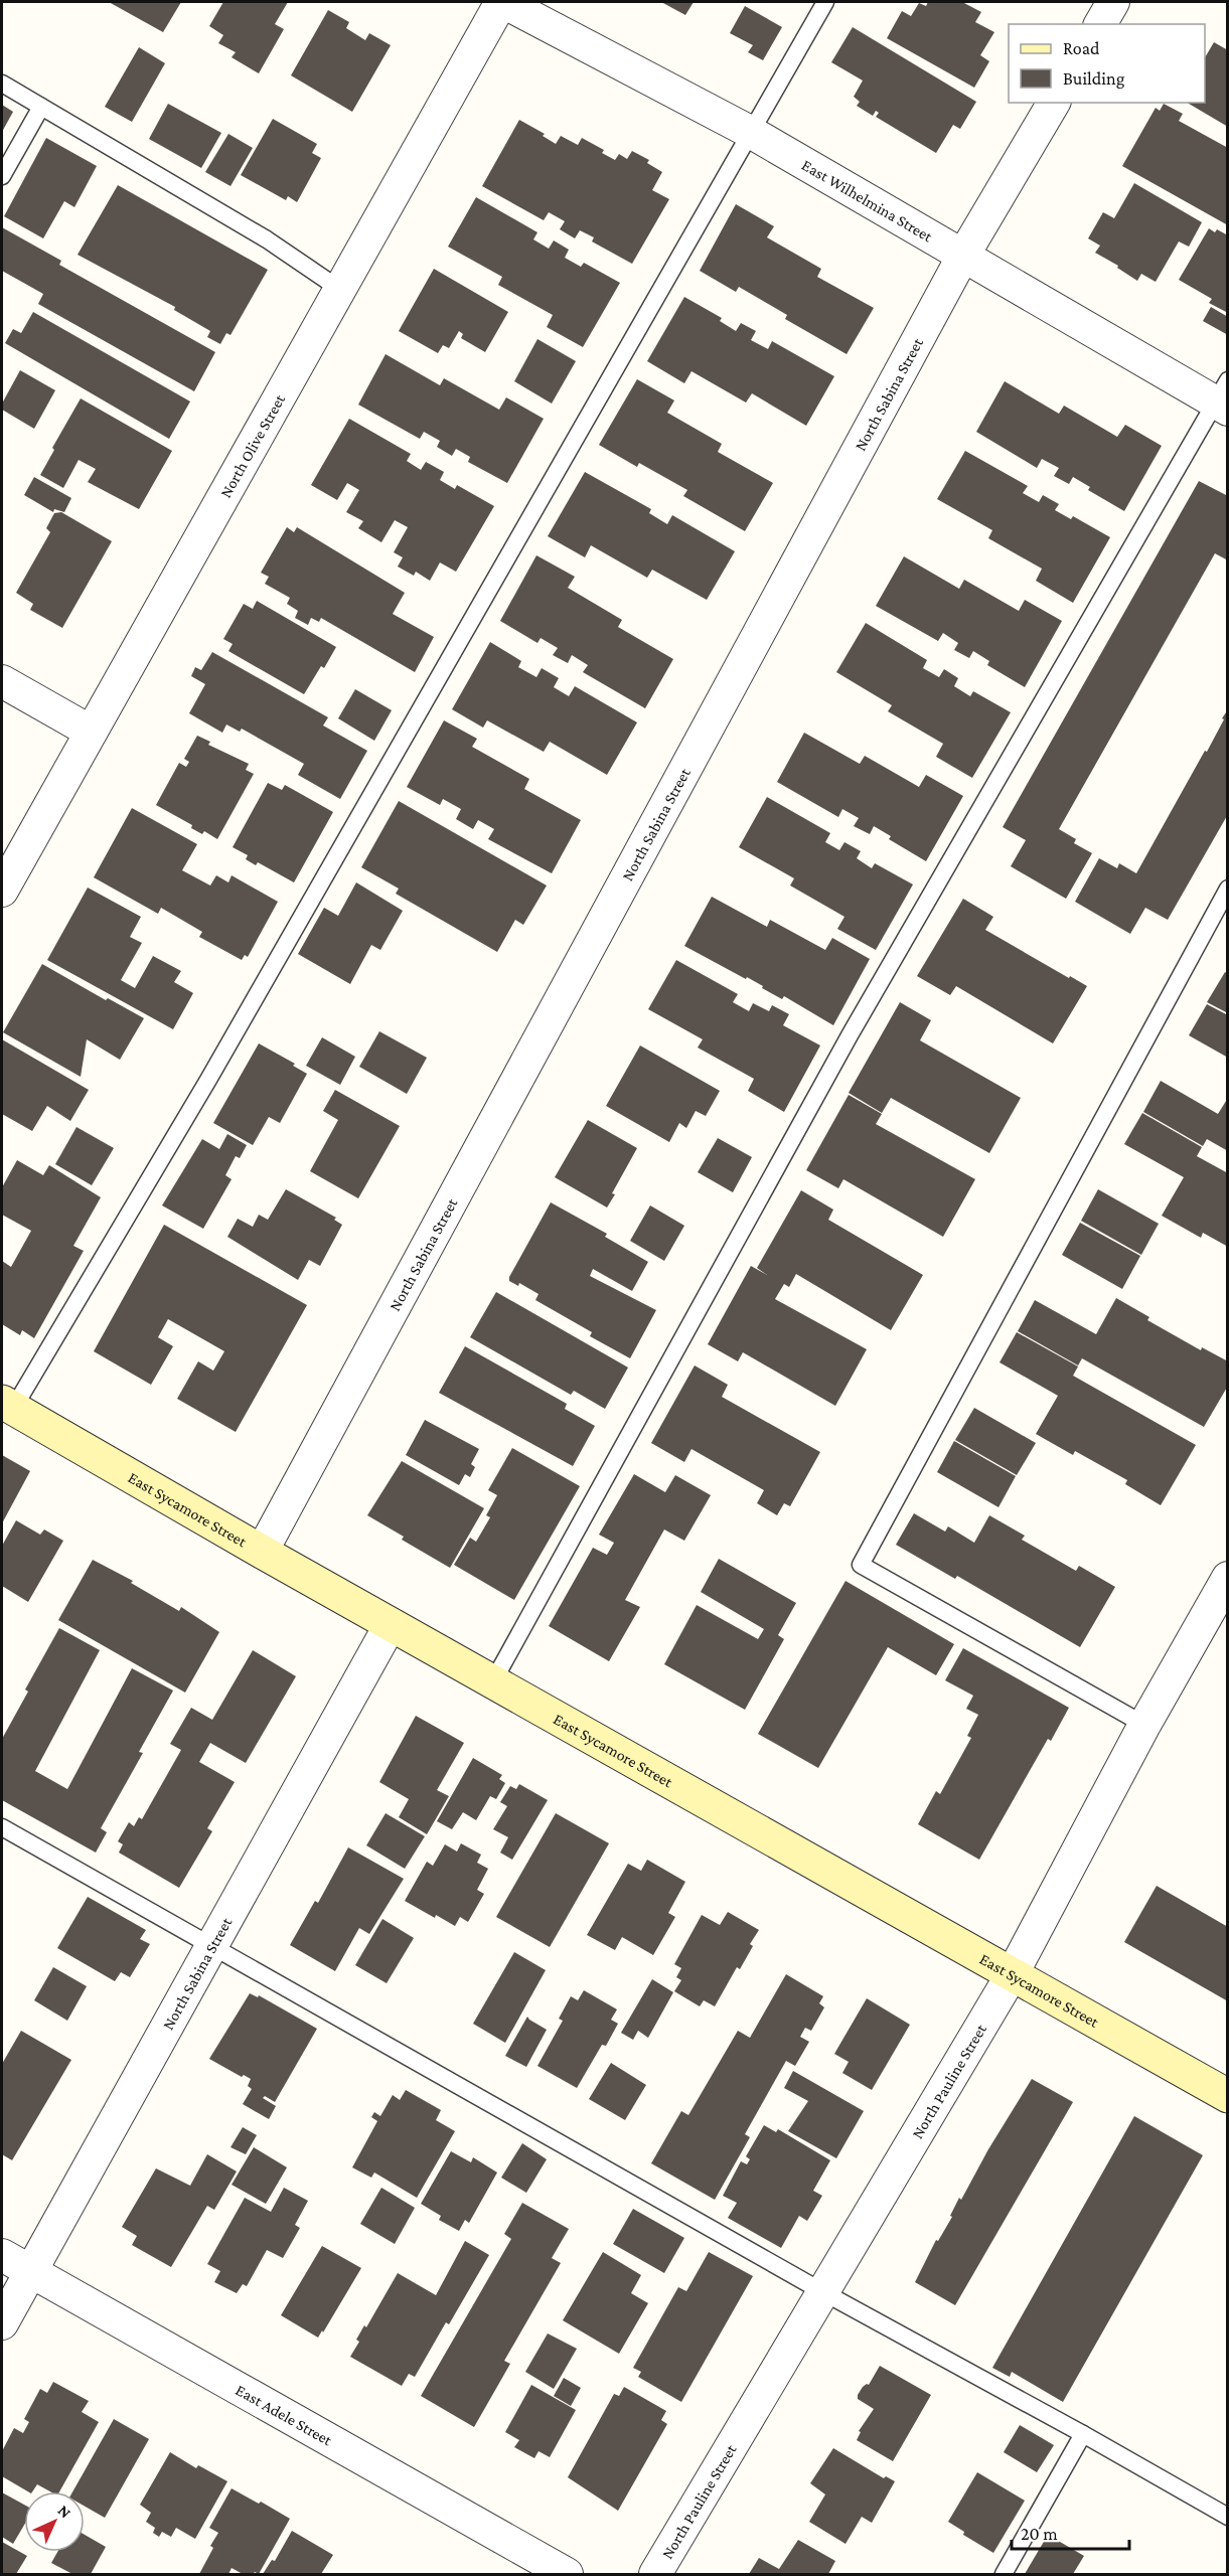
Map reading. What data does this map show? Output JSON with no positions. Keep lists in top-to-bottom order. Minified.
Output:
{"streets":{"street":["East Wilhelmina Street","North Sabina Street","North Olive Street","East Sycamore Street","North Pauline Street","East Adele Street"]},"crossings":[["East Wilhelmina Street","North Sabina Street"],["East Wilhelmina Street","North Olive Street"],["North Sabina Street","East Sycamore Street"],["North Sabina Street","East Adele Street"],["East Sycamore Street","North Pauline Street"]],"legend":["Road","Building"],"scale_bar":"20 m","north":"top right"}
